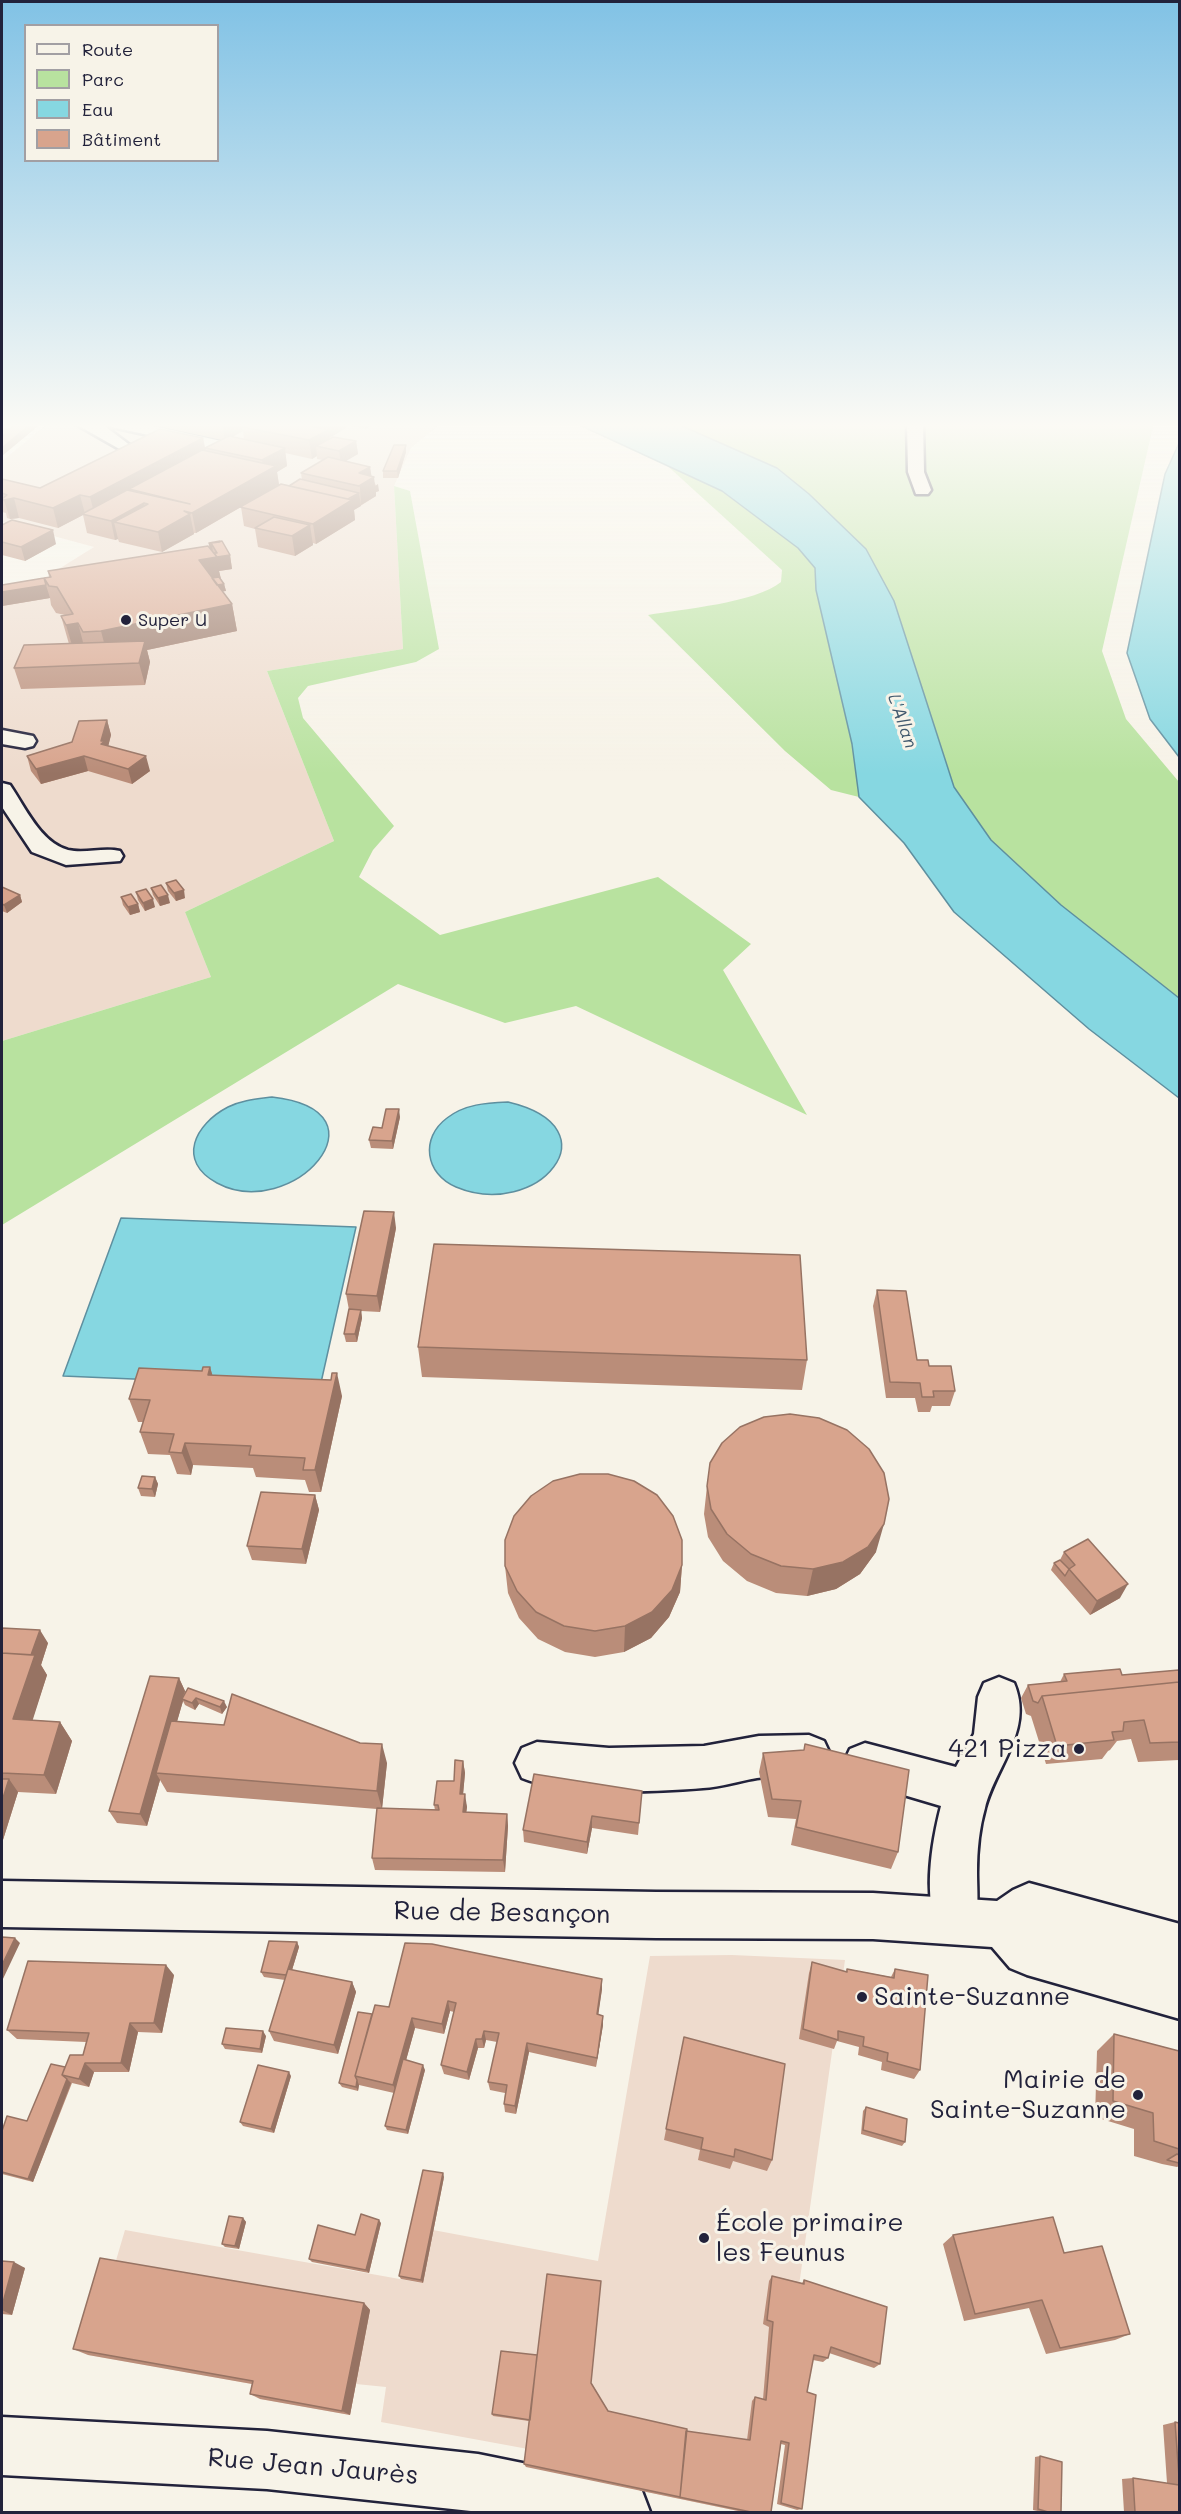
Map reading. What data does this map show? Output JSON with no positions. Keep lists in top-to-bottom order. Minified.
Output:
{"streets":{"main road":["Rue de Besançon","Rue Jean Jaurès"]},"water":["L'Allan"],"places":["Super U","421 Pizza","Sainte-Suzanne","Mairie de Sainte-Suzanne","École primaire les Feunus"],"legend":["Route","Parc","Eau","Bâtiment"]}
